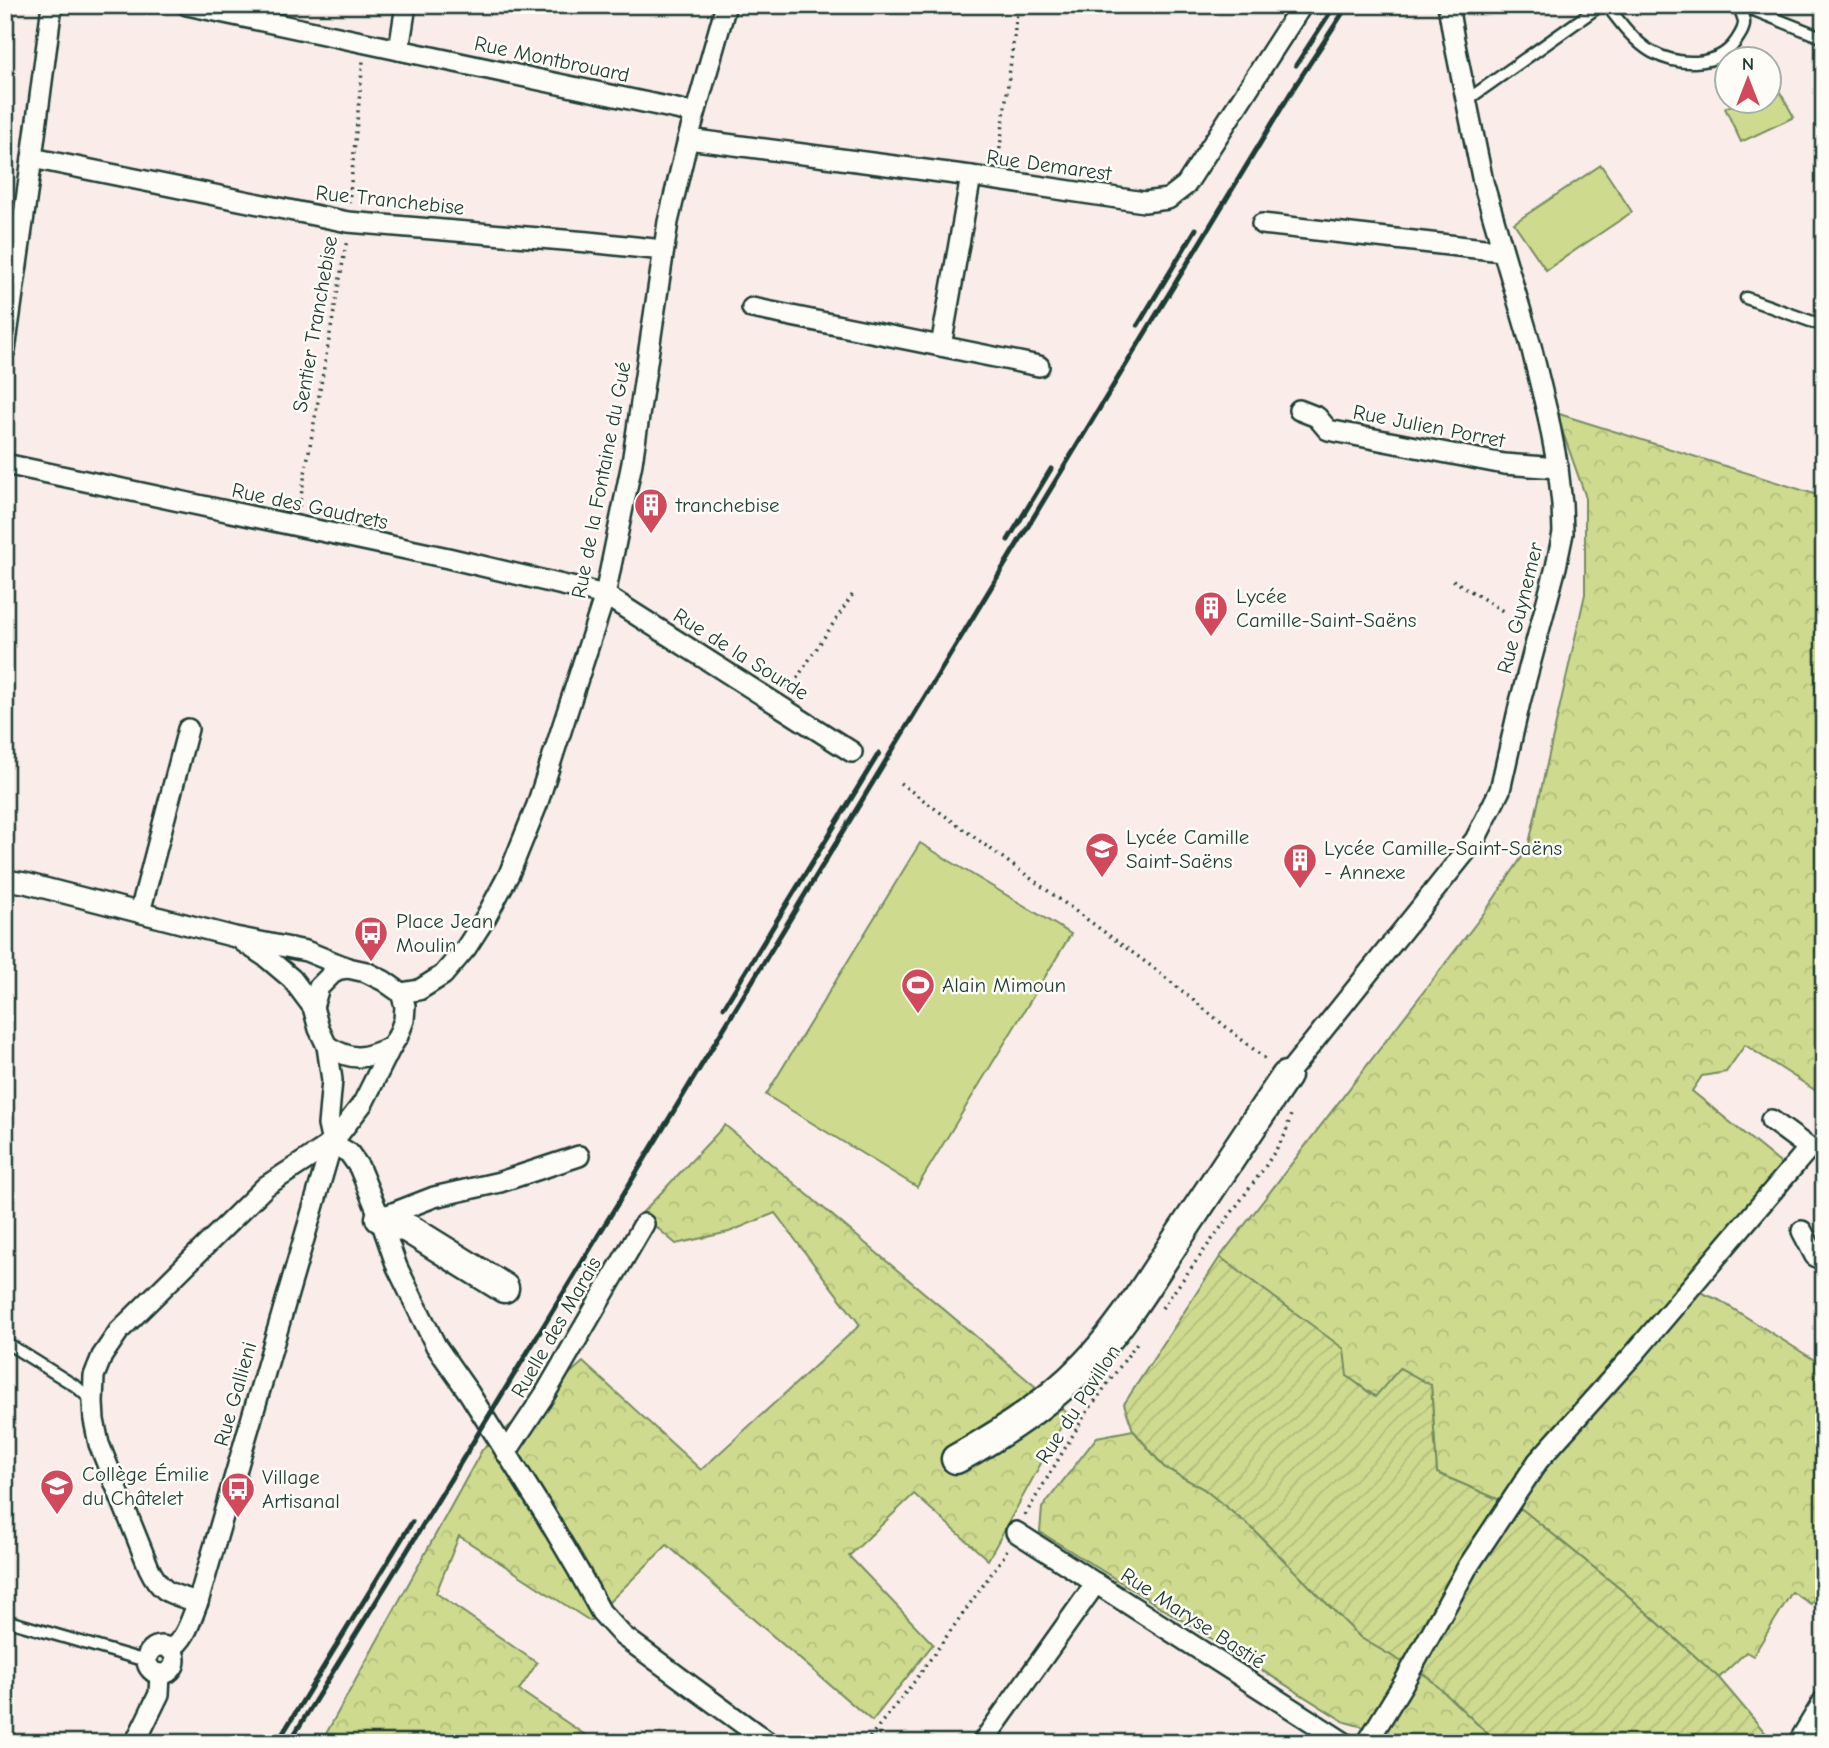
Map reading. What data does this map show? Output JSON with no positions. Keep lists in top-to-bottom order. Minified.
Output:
{"streets":{"street":["Rue Montbrouard","Rue Demarest","Rue Tranchebise","Rue Julien Porret","Rue de la Fontaine du Gué","Rue des Gaudrets","Rue Guynemer","Rue de la Sourde","Ruelle des Marais","Rue Gallieni","Rue Maryse Bastié"],"path":["Sentier Tranchebise","Rue du Pavillon"]},"crossings":[["Rue Montbrouard","Sentier Tranchebise"],["Rue Montbrouard","Rue de la Fontaine du Gué"],["Rue Demarest","Rue de la Fontaine du Gué"],["Rue Tranchebise","Sentier Tranchebise"],["Rue Tranchebise","Rue de la Fontaine du Gué"],["Sentier Tranchebise","Rue des Gaudrets"],["Rue Julien Porret","Rue Guynemer"],["Rue de la Fontaine du Gué","Rue des Gaudrets"],["Rue de la Fontaine du Gué","Rue de la Sourde"],["Rue de la Fontaine du Gué","Rue Gallieni"],["Rue des Gaudrets","Rue de la Sourde"],["Rue du Pavillon","Rue Maryse Bastié"]],"places":{"building":["tranchebise","Lycée Camille-Saint-Saëns","Lycée Camille-Saint-Saëns - Annexe"],"school or university":["Lycée Camille Saint-Saëns","Collège Émilie du Châtelet"],"bus stop":["Place Jean Moulin","Village Artisanal"],"sports":["Alain Mimoun"]},"north":"top"}
